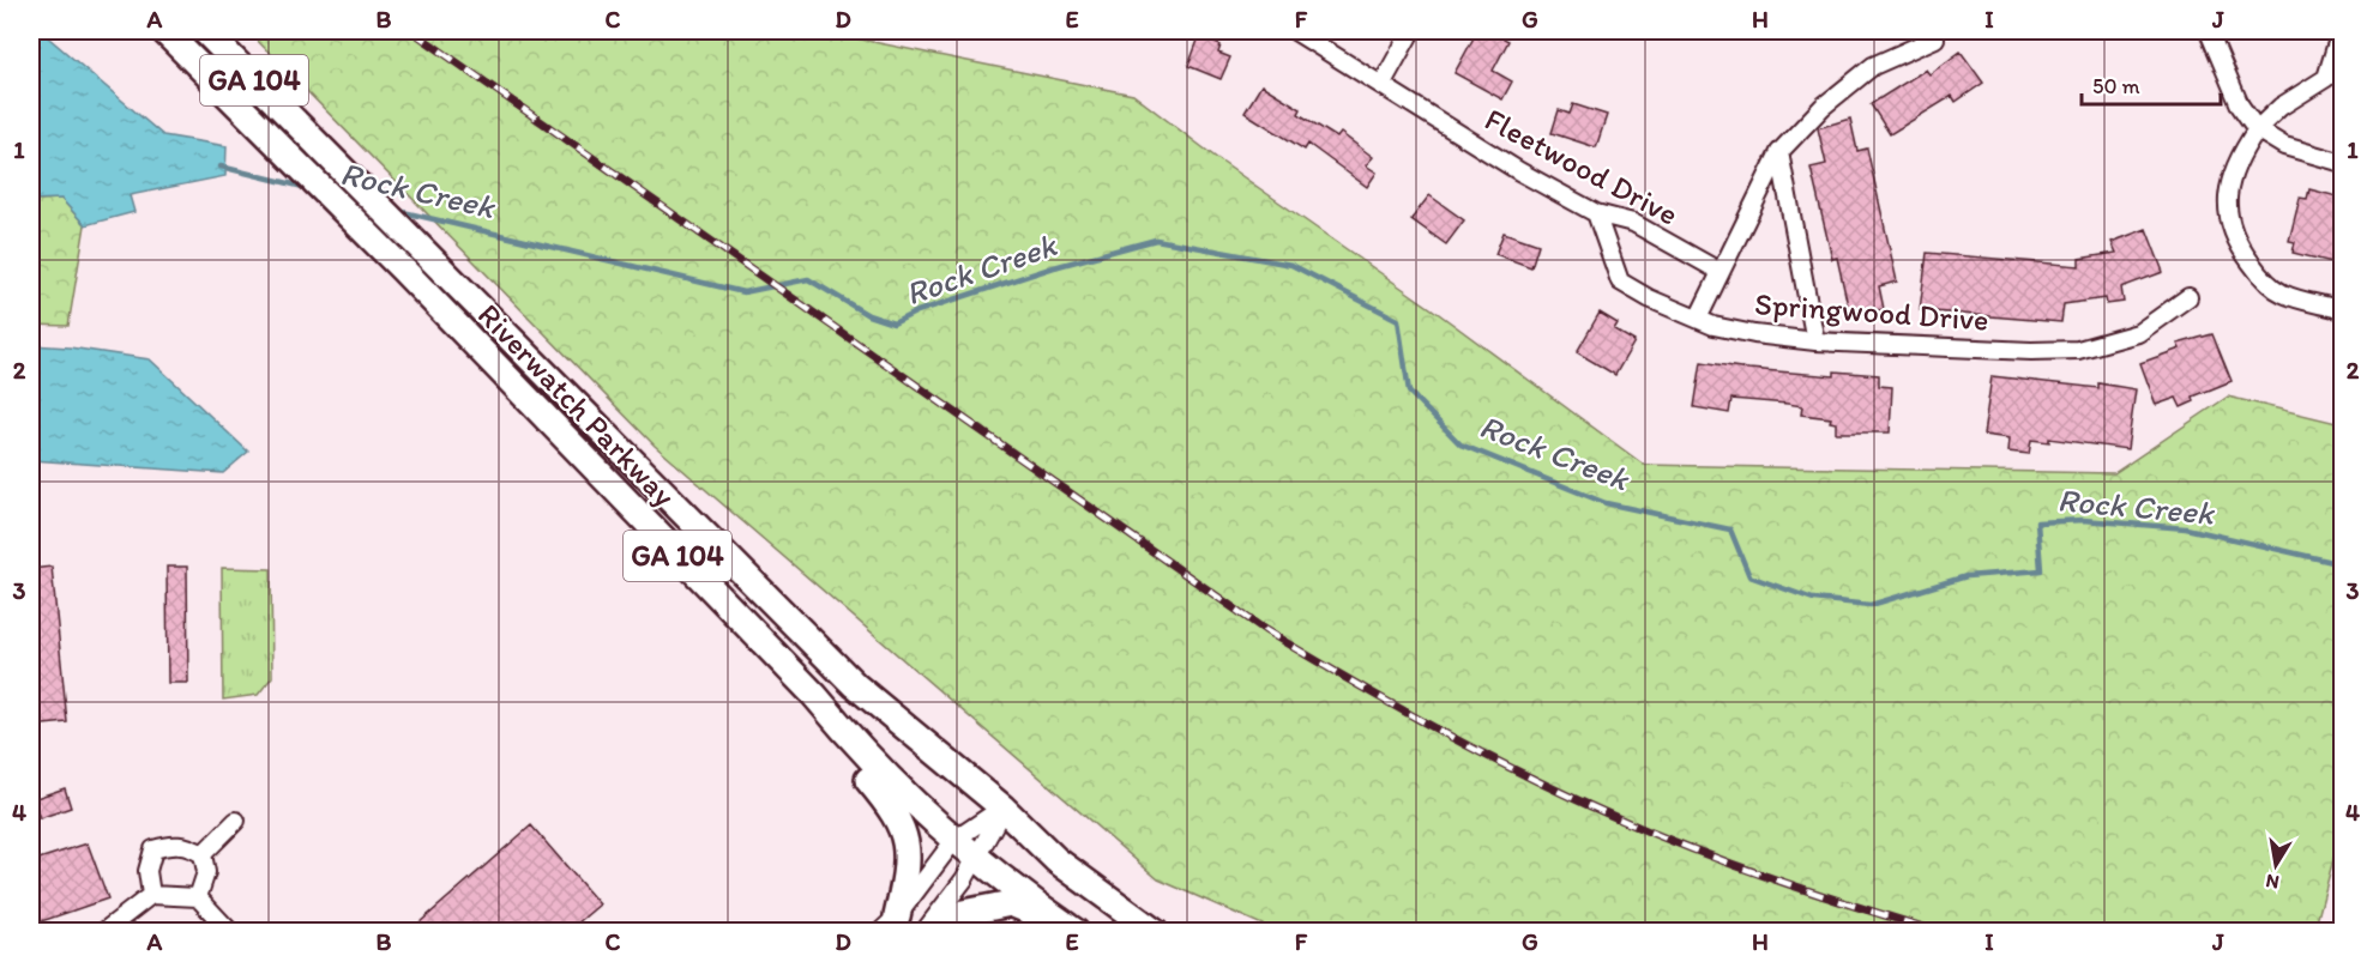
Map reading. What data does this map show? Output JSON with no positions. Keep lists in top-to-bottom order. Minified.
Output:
{"streets":{"main road":["GA 104","Riverwatch Parkway"],"street":["Fleetwood Drive","Springwood Drive"]},"crossings":[["GA 104","Riverwatch Parkway"],["Fleetwood Drive","Springwood Drive"]],"water":["Rock Creek"],"scale_bar":"50 m","north":"bottom","grid":{"columns":["A","B","C","D","E","F","G","H","I","J"],"rows":["1","2","3","4"]}}
